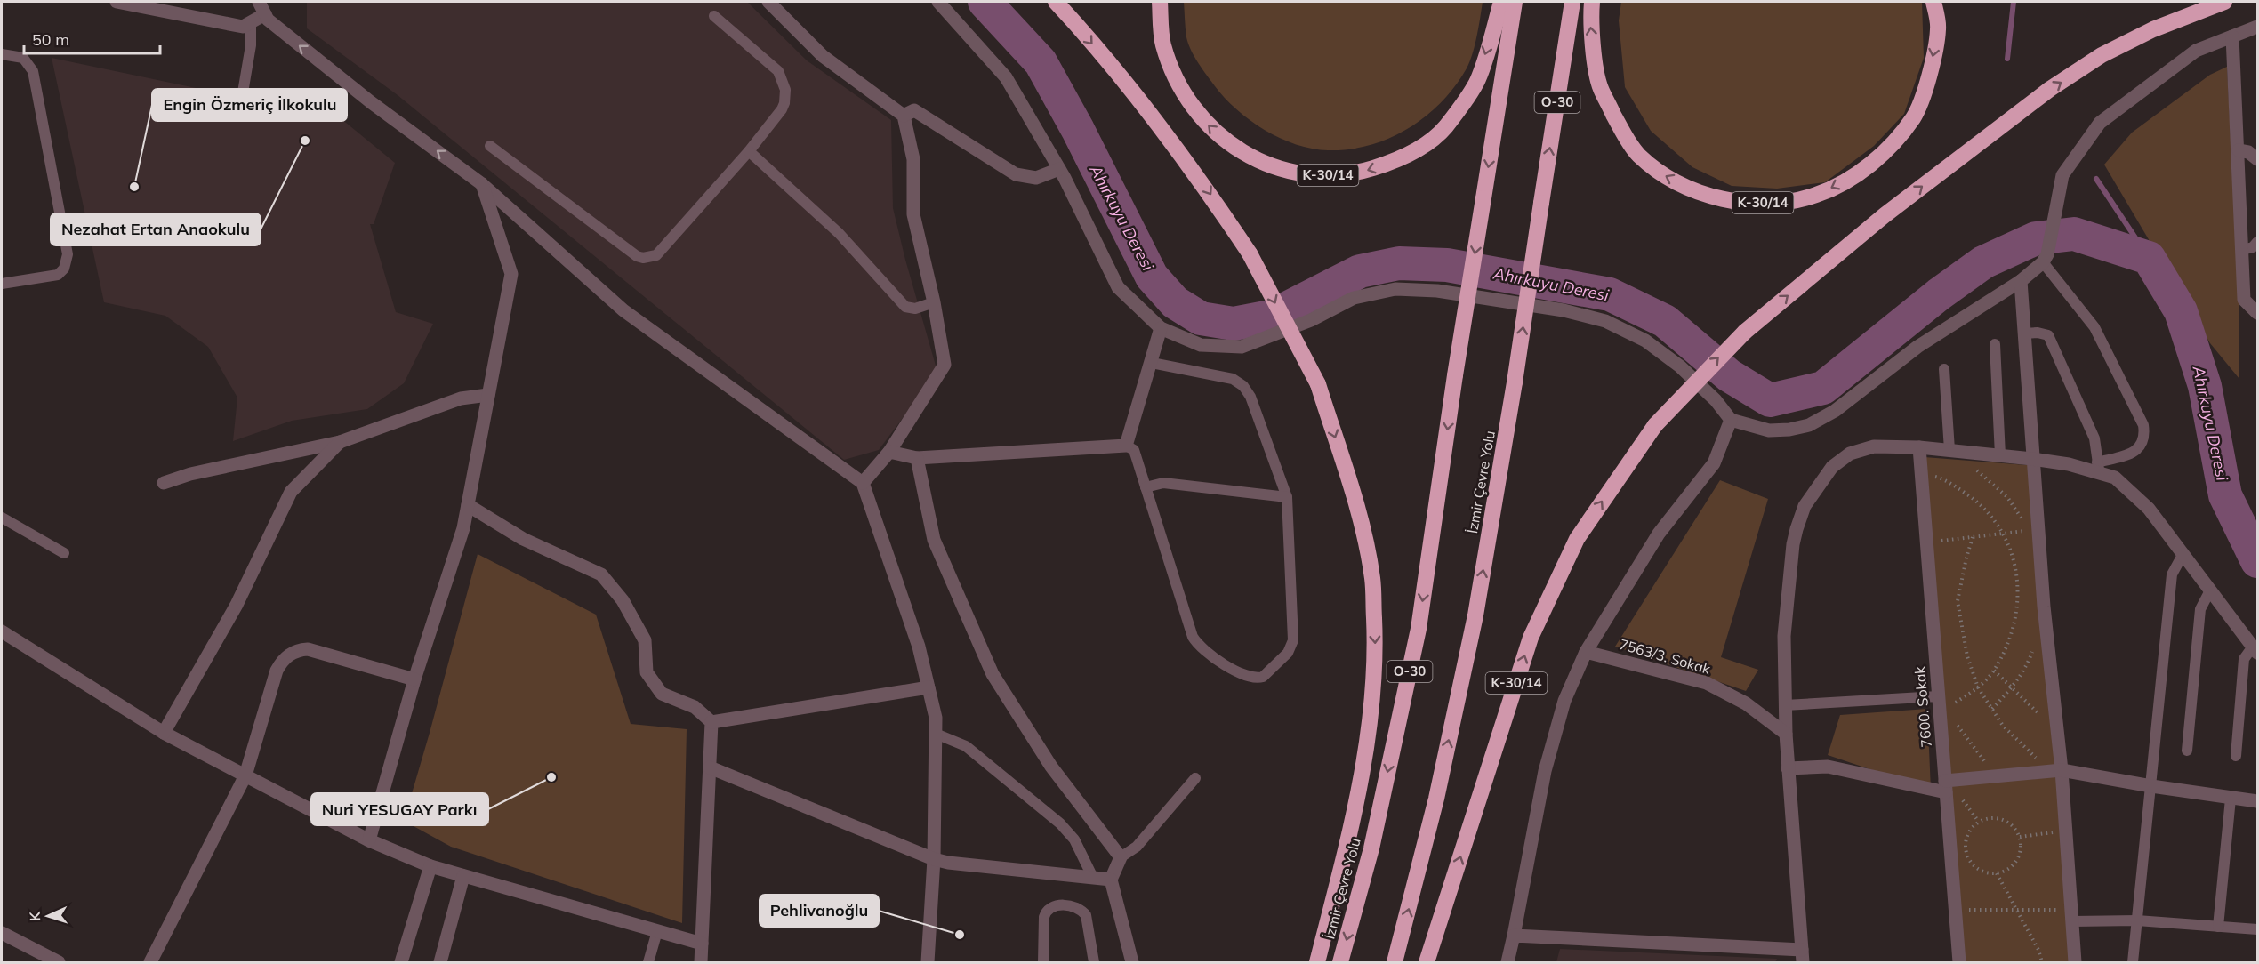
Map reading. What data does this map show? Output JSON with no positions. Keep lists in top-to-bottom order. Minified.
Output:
{"streets":{"highway":["O-30","K-30/14","İzmir Çevre Yolu"],"street":["7563/3. Sokak","7600. Sokak"]},"water":["Ahırkuyu Deresi"],"places":["Nezahat Ertan Anaokulu","Engin Özmeriç İlkokulu","Nuri YESUGAY Parkı","Pehlivanoğlu"],"scale_bar":"50 m","north":"left"}
